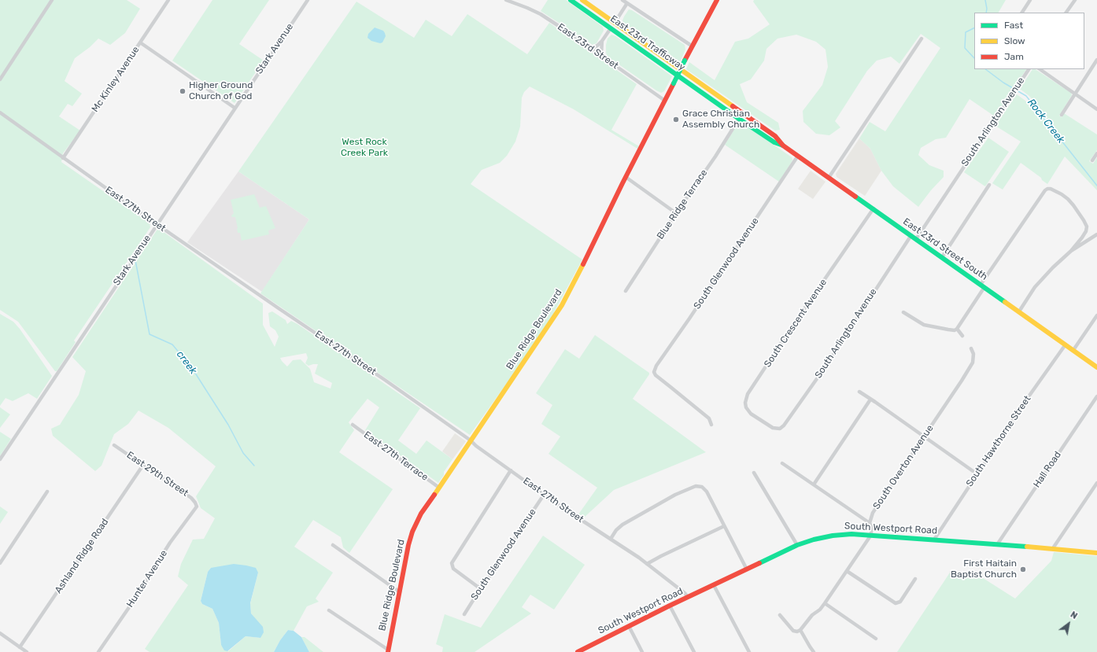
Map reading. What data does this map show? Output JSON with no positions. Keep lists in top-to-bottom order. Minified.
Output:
{"streets":{"main road":["East 23rd Trafficway","East 23rd Street South","Blue Ridge Boulevard","South Westport Road"],"street":["East 23rd Street","Stark Avenue","Mc Kinley Avenue","South Arlington Avenue","Blue Ridge Terrace","East 27th Street","South Glenwood Avenue","South Crescent Avenue","South Hawthorne Street","East 27th Terrace","South Overton Avenue","Hall Road","East 29th Street","Ashland Ridge Road","Hunter Avenue"]},"crossings":[["East 23rd Trafficway","East 23rd Street South"],["East 23rd Street","Blue Ridge Boulevard"],["Stark Avenue","East 27th Street"],["Mc Kinley Avenue","East 27th Street"],["South Arlington Avenue","East 23rd Street South"],["South Arlington Avenue","South Crescent Avenue"],["Blue Ridge Terrace","East 23rd Street South"],["East 27th Street","South Glenwood Avenue"],["East 27th Street","Blue Ridge Boulevard"],["East 27th Street","South Westport Road"],["East 23rd Street South","South Glenwood Avenue"],["East 23rd Street South","South Crescent Avenue"],["East 23rd Street South","South Hawthorne Street"],["Blue Ridge Boulevard","East 27th Terrace"],["South Hawthorne Street","South Westport Road"],["Hall Road","South Westport Road"],["East 29th Street","Ashland Ridge Road"],["East 29th Street","Hunter Avenue"]],"water":["Rock Creek","creek"],"parks":["West Rock Creek Park"],"places":["Higher Ground Church of God","Grace Christian Assembly Church","First Haitain Baptist Church"],"legend":["Fast","Slow","Jam"],"north":"top right"}
